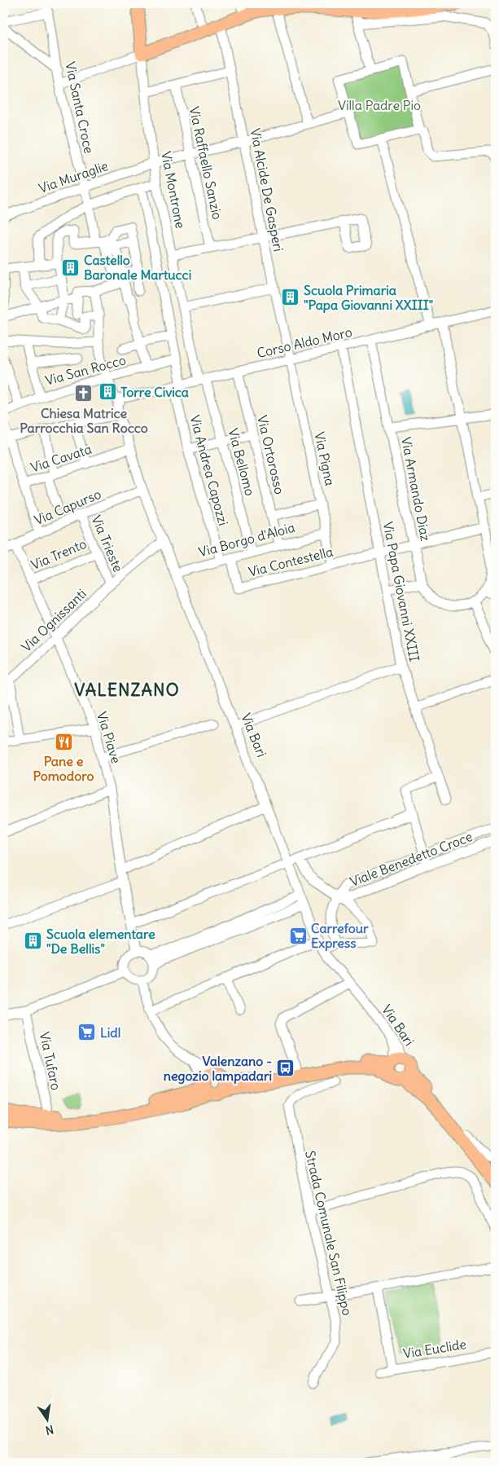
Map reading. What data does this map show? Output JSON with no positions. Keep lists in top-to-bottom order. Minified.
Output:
{"streets":{"main road":["Via Montrone"],"street":["Via Santa Croce","Via Raffaello Sanzio","Via Muraglie","Via Alcide De Gasperi","Corso Aldo Moro","Via San Rocco","Via Ortorosso","Via Cavata","Via Pigna","Via Bellomo","Via Andrea Capozzi","Via Armando Diaz","Via Capurso","Via Borgo d'Aloia","Via Trieste","Via Trento","Via Contestella","Via Papa Giovanni XXIII","Via Ognissanti","Via Bari","Via Piave","Viale Benedetto Croce","Via Tufaro","Strada Comunale San Filippo","Via Euclide"]},"crossings":[["Via Santa Croce","Via Muraglie"],["Via Santa Croce","Via San Rocco"],["Via Raffaello Sanzio","Via Muraglie"],["Via Muraglie","Via Montrone"],["Via Muraglie","Via Alcide De Gasperi"],["Via Montrone","Corso Aldo Moro"],["Via Montrone","Via Bellomo"],["Via Alcide De Gasperi","Corso Aldo Moro"],["Via Alcide De Gasperi","Via Pigna"],["Corso Aldo Moro","Via Ortorosso"],["Corso Aldo Moro","Via Pigna"],["Corso Aldo Moro","Via Bellomo"],["Corso Aldo Moro","Via Andrea Capozzi"],["Corso Aldo Moro","Via Armando Diaz"],["Corso Aldo Moro","Via Papa Giovanni XXIII"],["Corso Aldo Moro","Via Bari"],["Via San Rocco","Via Andrea Capozzi"],["Via Ortorosso","Via Borgo d'Aloia"],["Via Cavata","Via Bari"],["Via Pigna","Via Borgo d'Aloia"],["Via Pigna","Via Contestella"],["Via Bellomo","Via Borgo d'Aloia"],["Via Andrea Capozzi","Via Borgo d'Aloia"],["Via Armando Diaz","Via Contestella"],["Via Capurso","Via Trieste"],["Via Capurso","Via Bari"],["Via Capurso","Via Piave"],["Via Borgo d'Aloia","Via Contestella"],["Via Borgo d'Aloia","Via Bari"],["Via Trieste","Via Trento"],["Via Trieste","Via Ognissanti"],["Via Trento","Via Piave"],["Via Contestella","Via Papa Giovanni XXIII"],["Via Ognissanti","Via Bari"],["Via Ognissanti","Via Piave"]],"districts":["VALENZANO"],"parks":["Villa Padre Pio"],"places":{"building":["Castello Baronale Martucci","Scuola Primaria \"Papa Giovanni XXIII\"","Torre Civica","Scuola elementare \"De Bellis\""],"church":["Chiesa Matrice Parrocchia San Rocco"],"restaurant":["Pane e Pomodoro"],"supermarket":["Carrefour Express","Lidl"],"bus stop":["Valenzano - negozio lampadari"]},"north":"bottom"}
